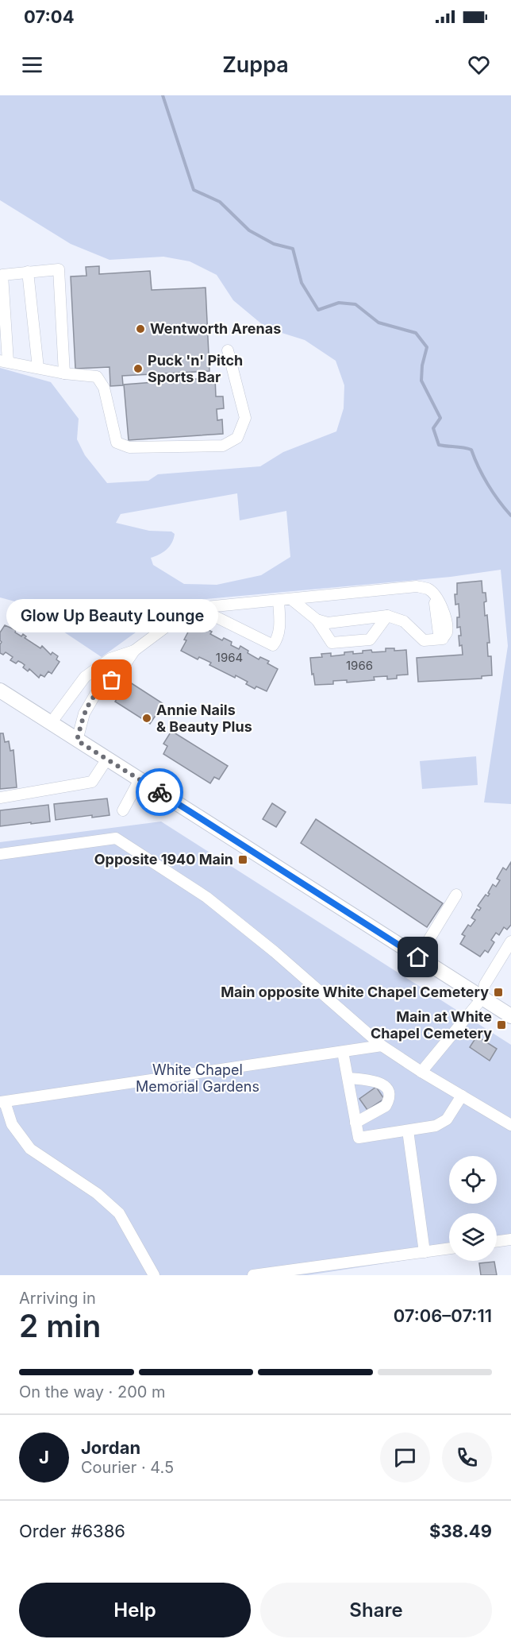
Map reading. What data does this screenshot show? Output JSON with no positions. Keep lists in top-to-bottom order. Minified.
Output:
{"parks":["White Chapel Memorial Gardens"],"places":{"other":["Wentworth Arenas","Puck 'n' Pitch Sports Bar","Glow Up Beauty Lounge","Annie Nails & Beauty Plus"],"transit":["Opposite 1940 Main","Main opposite White Chapel Cemetery","Main at White Chapel Cemetery"]},"house_numbers":["1964","1966"],"page":{"status":"07:04","header":"Zuppa","bubble":"Glow Up Beauty Lounge","heading":["2 min","Arriving in","07:06–07:11"],"panel":["Jordan","Courier · 4.5","Order #6386","$38.49"],"bar":"On the way · 200 m","round":"J","buttons":["Help","Share"]}}
